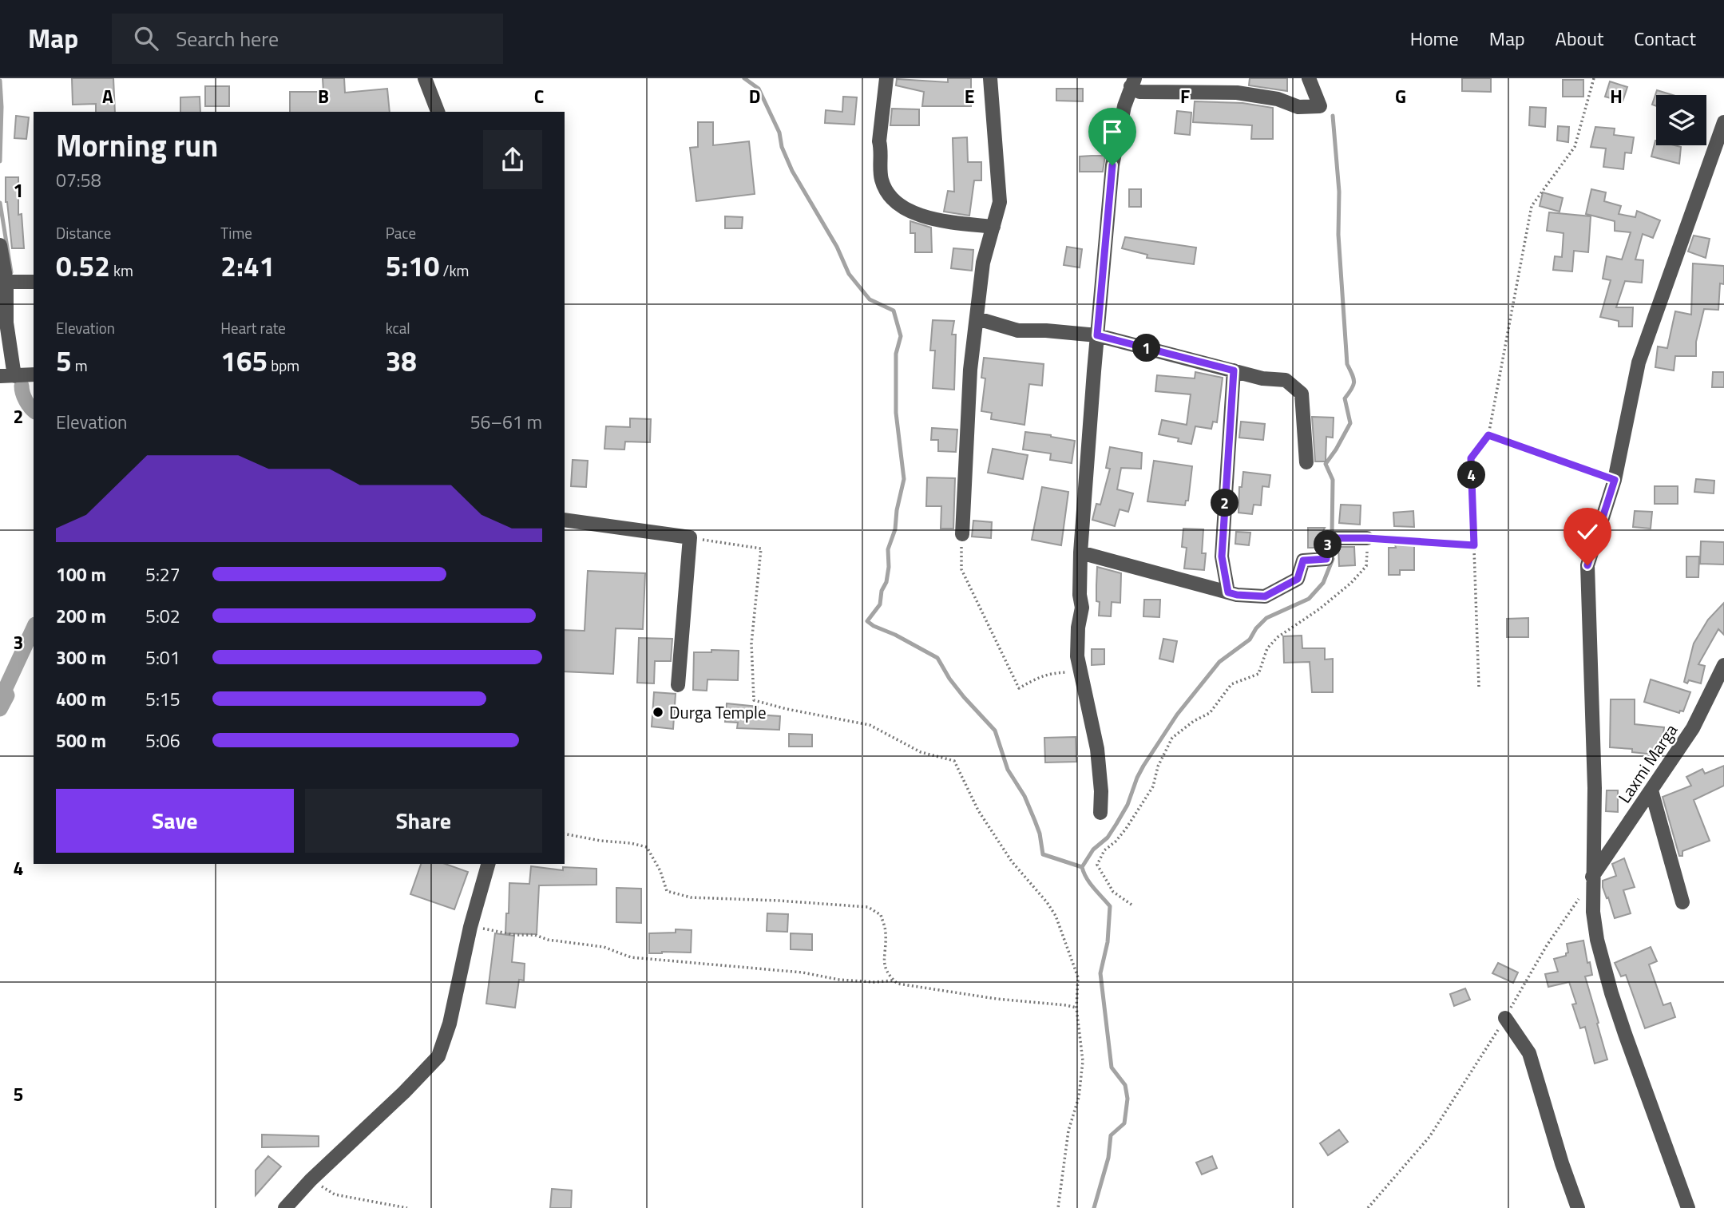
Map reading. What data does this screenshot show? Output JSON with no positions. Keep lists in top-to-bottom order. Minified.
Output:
{"streets":{"street":["Laxmi Marga"]},"places":["Durga Temple"],"page":{"header":"Map","search":"Search here","nav":["Home","Map","About","Contact"],"heading":["Morning run","07:58"],"stats":[["Distance","0.52 km"],["Time","2:41"],["Pace","5:10 /km"],["Elevation","5 m"],["Heart rate","165 bpm"],["kcal","38"]],"pins":["1","4","2","3"],"chart":["Elevation","56–61 m"],"list":[{"name":"100 m","note":"5:27"},{"name":"200 m","note":"5:02"},{"name":"300 m","note":"5:01"},{"name":"400 m","note":"5:15"},{"name":"500 m","note":"5:06"}],"buttons":["Save","Share"]},"grid":{"columns":["A","B","C","D","E","F","G","H"],"rows":["1","2","3","4","5"]}}
